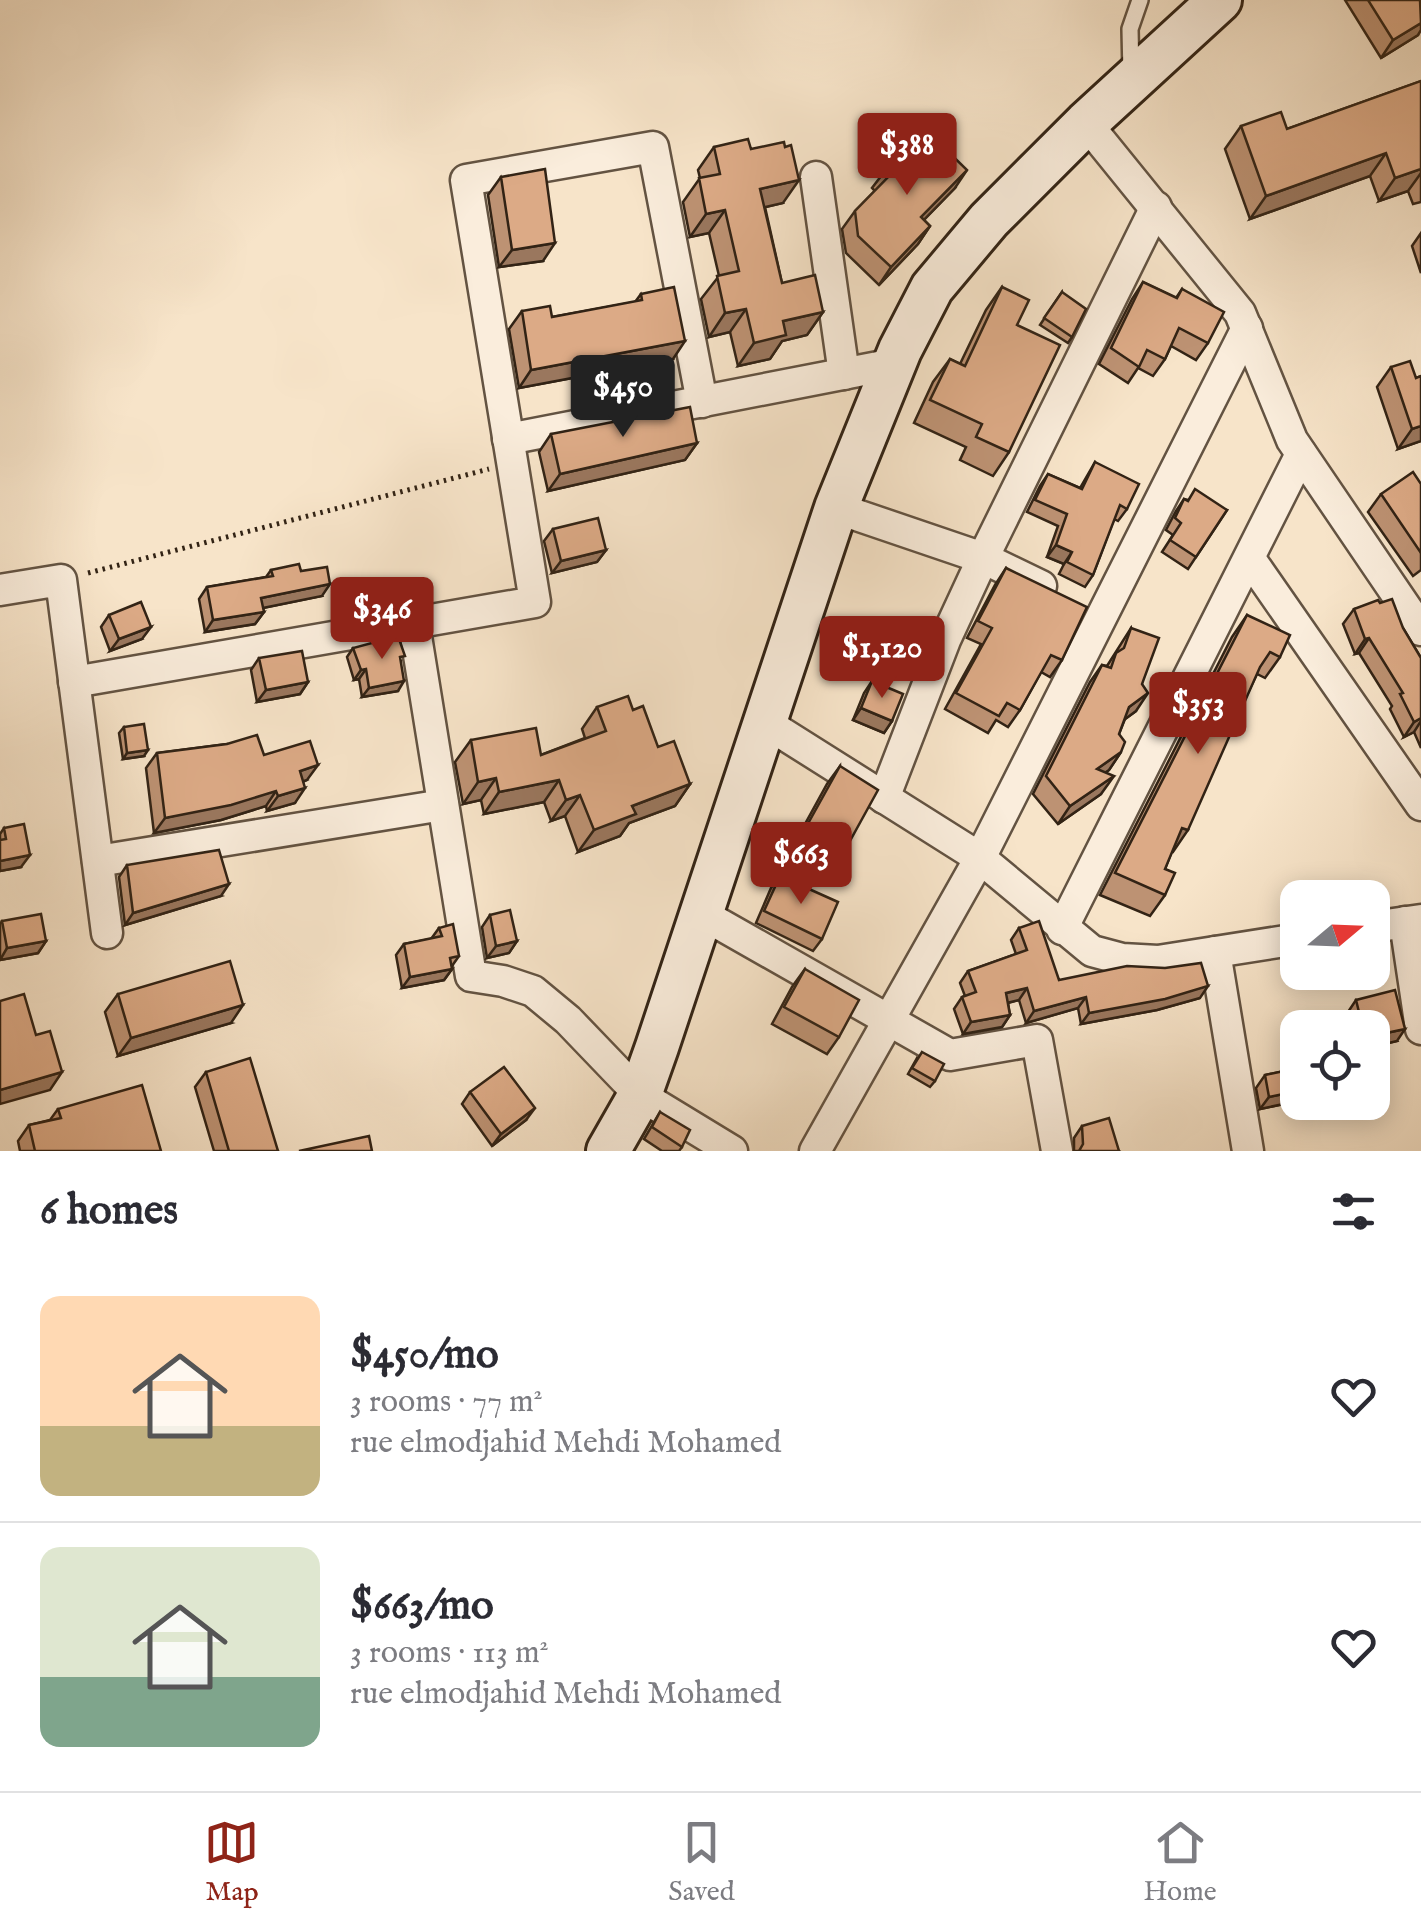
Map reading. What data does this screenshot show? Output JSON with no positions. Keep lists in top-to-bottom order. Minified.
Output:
{"north":"right","page":{"price":["$388","$450","$346","$1,120","$353","$663"],"heading":"6 homes","list":[{"name":"$450/mo","note":"3 rooms · 77 m² · rue elmodjahid Mehdi Mohamed"},{"name":"$663/mo","note":"3 rooms · 113 m² · rue elmodjahid Mehdi Mohamed"}],"tabs":["Map","Saved","Home"]}}
